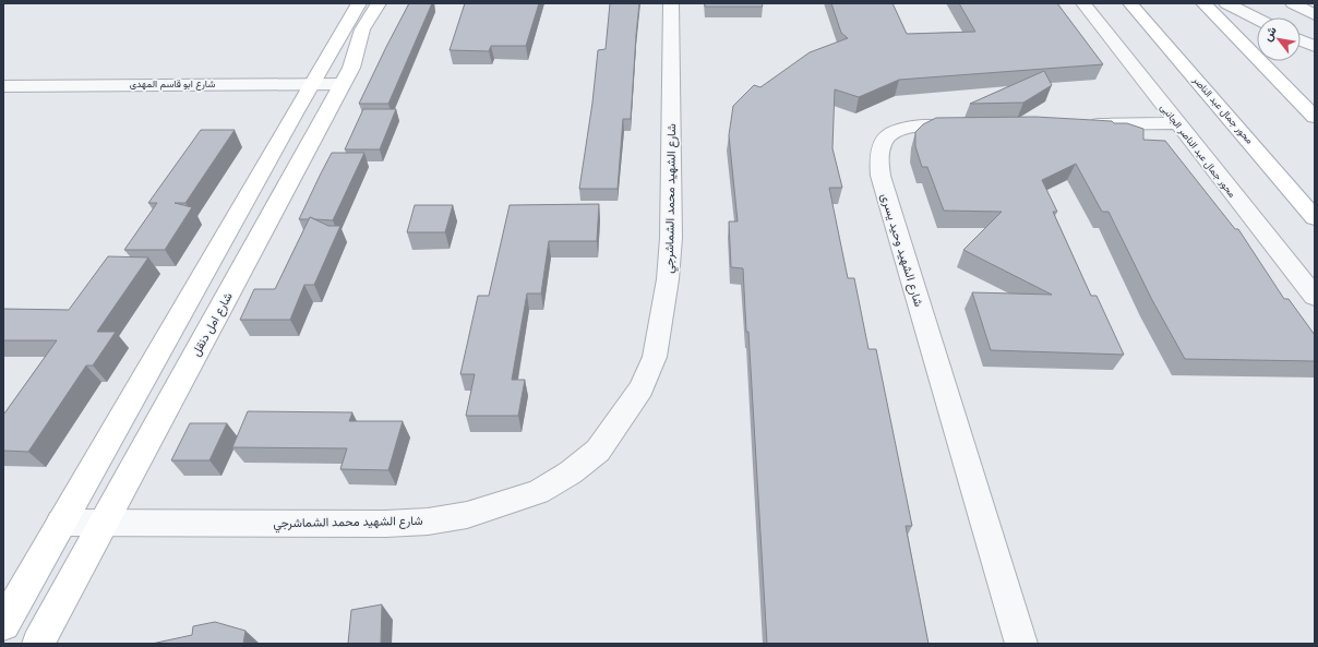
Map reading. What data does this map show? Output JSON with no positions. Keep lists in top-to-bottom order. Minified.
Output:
{"streets":{"street":["شارع ابو قاسم المهدى","محور جمال عبد الناصر","محور جمال عبد الناصر الجانبى","شارع الشهيد محمد الشماشرجي","شارع الشهيد وحيد يسرى","شارع امل دنقل"]},"crossings":[["شارع ابو قاسم المهدى","شارع امل دنقل"],["شارع الشهيد محمد الشماشرجي","شارع امل دنقل"]],"north":"top left"}
